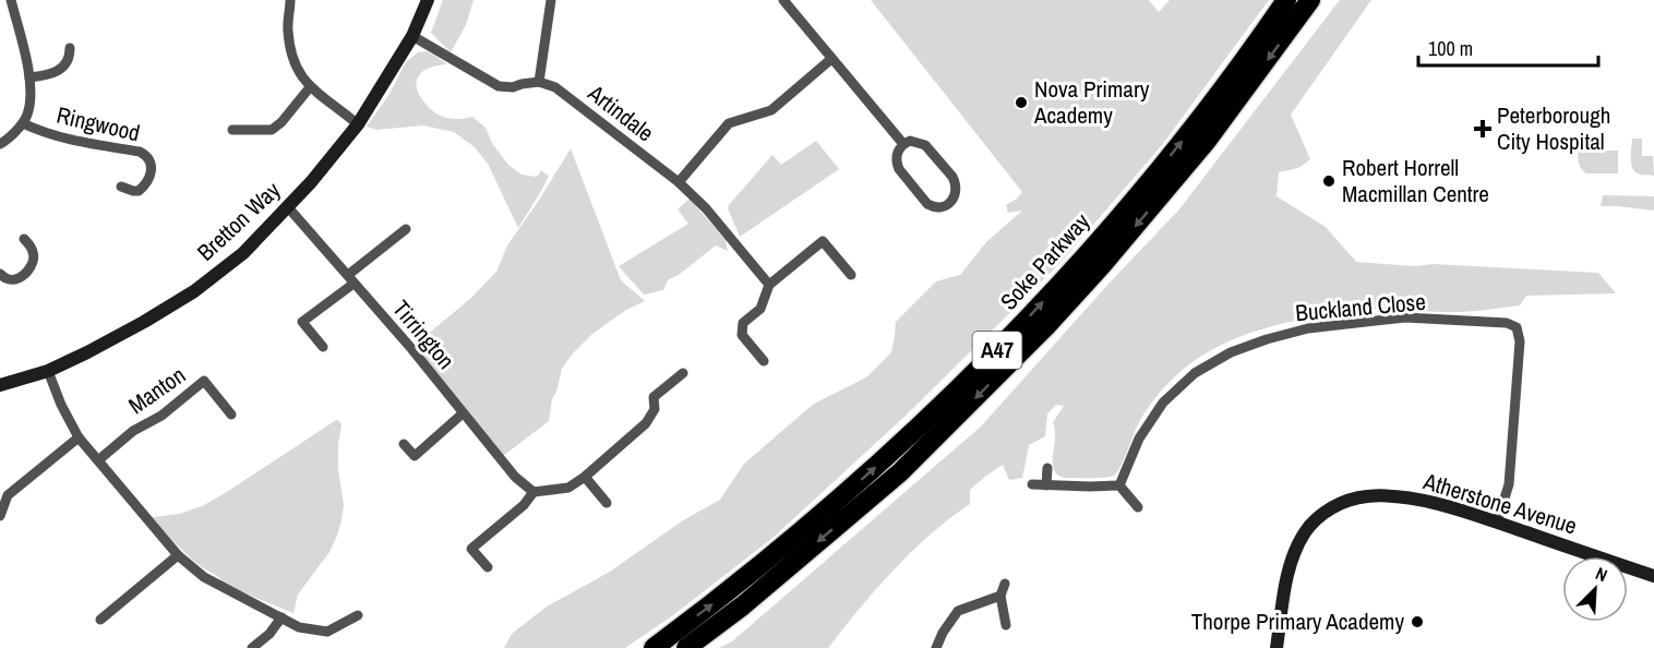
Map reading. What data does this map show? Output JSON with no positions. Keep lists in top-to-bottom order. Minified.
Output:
{"streets":{"highway":["Soke Parkway","A47"],"street":["Artindale","Ringwood","Bretton Way","Buckland Close","Tirrington","Manton","Atherstone Avenue"]},"crossings":[["Bretton Way","Tirrington"],["Buckland Close","Atherstone Avenue"]],"places":{"other":["Nova Primary Academy","Robert Horrell Macmillan Centre","Thorpe Primary Academy"],"health":["Peterborough City Hospital"]},"scale_bar":"100 m","north":"top right"}
